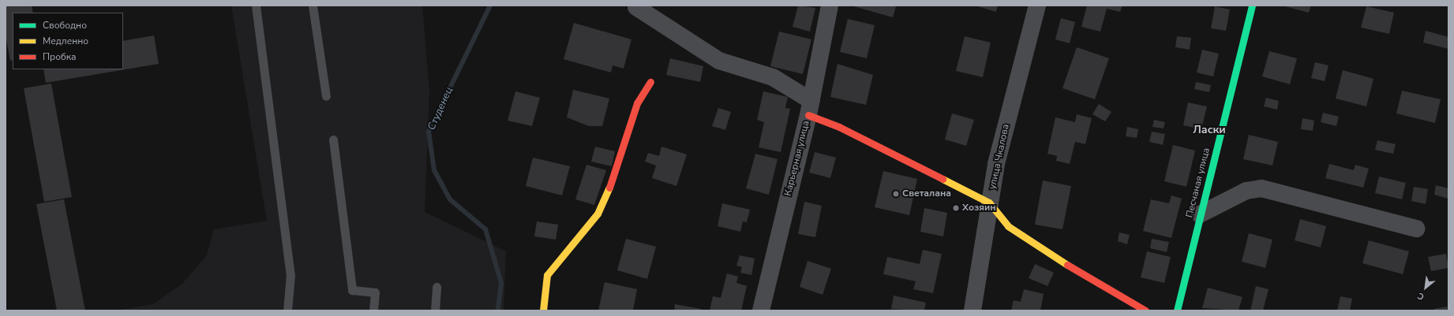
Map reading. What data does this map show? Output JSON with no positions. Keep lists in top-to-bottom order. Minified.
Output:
{"streets":{"street":["улица Чкалова","Карьерная улица","Песчаная улица"]},"districts":["Ласки"],"water":["Студенец"],"places":["Светалана","Хозяин"],"legend":["Свободно","Медленно","Пробка"],"north":"bottom left"}
